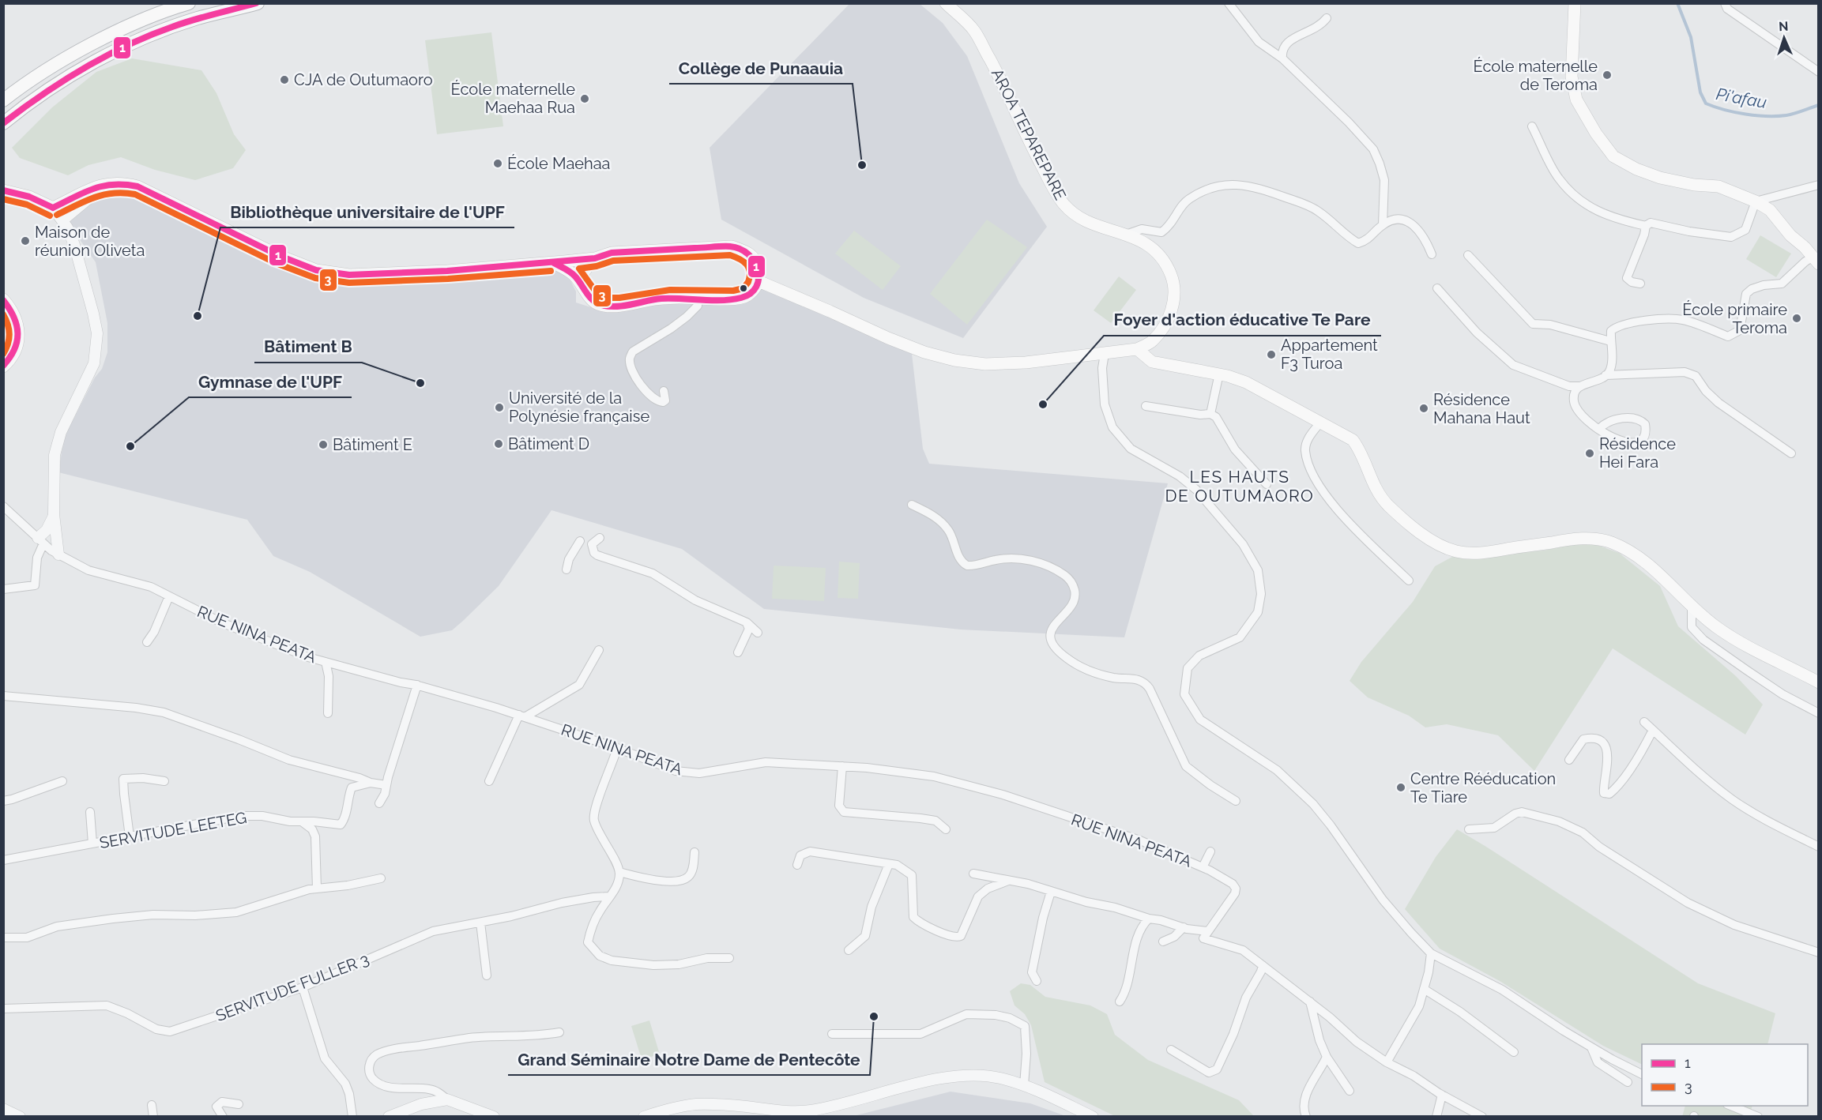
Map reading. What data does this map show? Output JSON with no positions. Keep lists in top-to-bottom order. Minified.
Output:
{"streets":{"main road":["AROA TEPAREPARE"],"street":["RUE NINA PEATA","SERVITUDE LEETEG","SERVITUDE FULLER 3"]},"districts":["LES HAUTS DE OUTUMAORO"],"water":["Pi'afau"],"places":["École maternelle de Teroma","CJA de Outumaoro","École maternelle Maehaa Rua","École Maehaa","Collège de Punaauia","Maison de réunion Oliveta","Bibliothèque universitaire de l'UPF","École primaire Teroma","Appartement F3 Turoa","Bâtiment B","Foyer d'action éducative Te Pare","Université de la Polynésie française","Résidence Mahana Haut","Bâtiment D","Bâtiment E","Gymnase de l'UPF","Résidence Hei Fara","Centre Rééducation Te Tiare","Grand Séminaire Notre Dame de Pentecôte"],"lines":["transit line 1","transit line 3"],"legend":["1","3"],"north":"top"}
